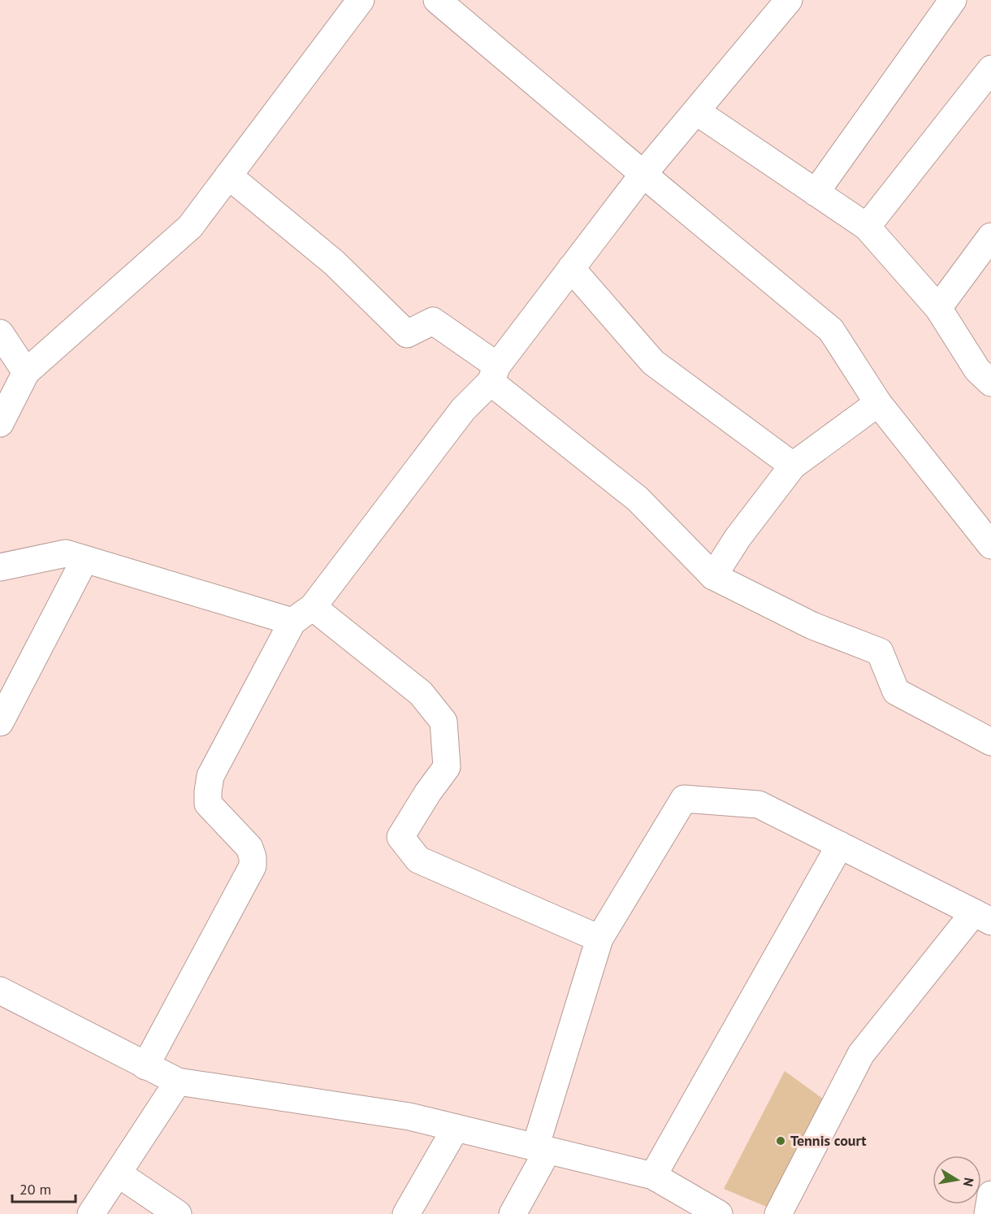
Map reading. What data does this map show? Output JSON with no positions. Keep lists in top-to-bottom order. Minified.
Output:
{"places":["Tennis court"],"scale_bar":"20 m","north":"right"}
